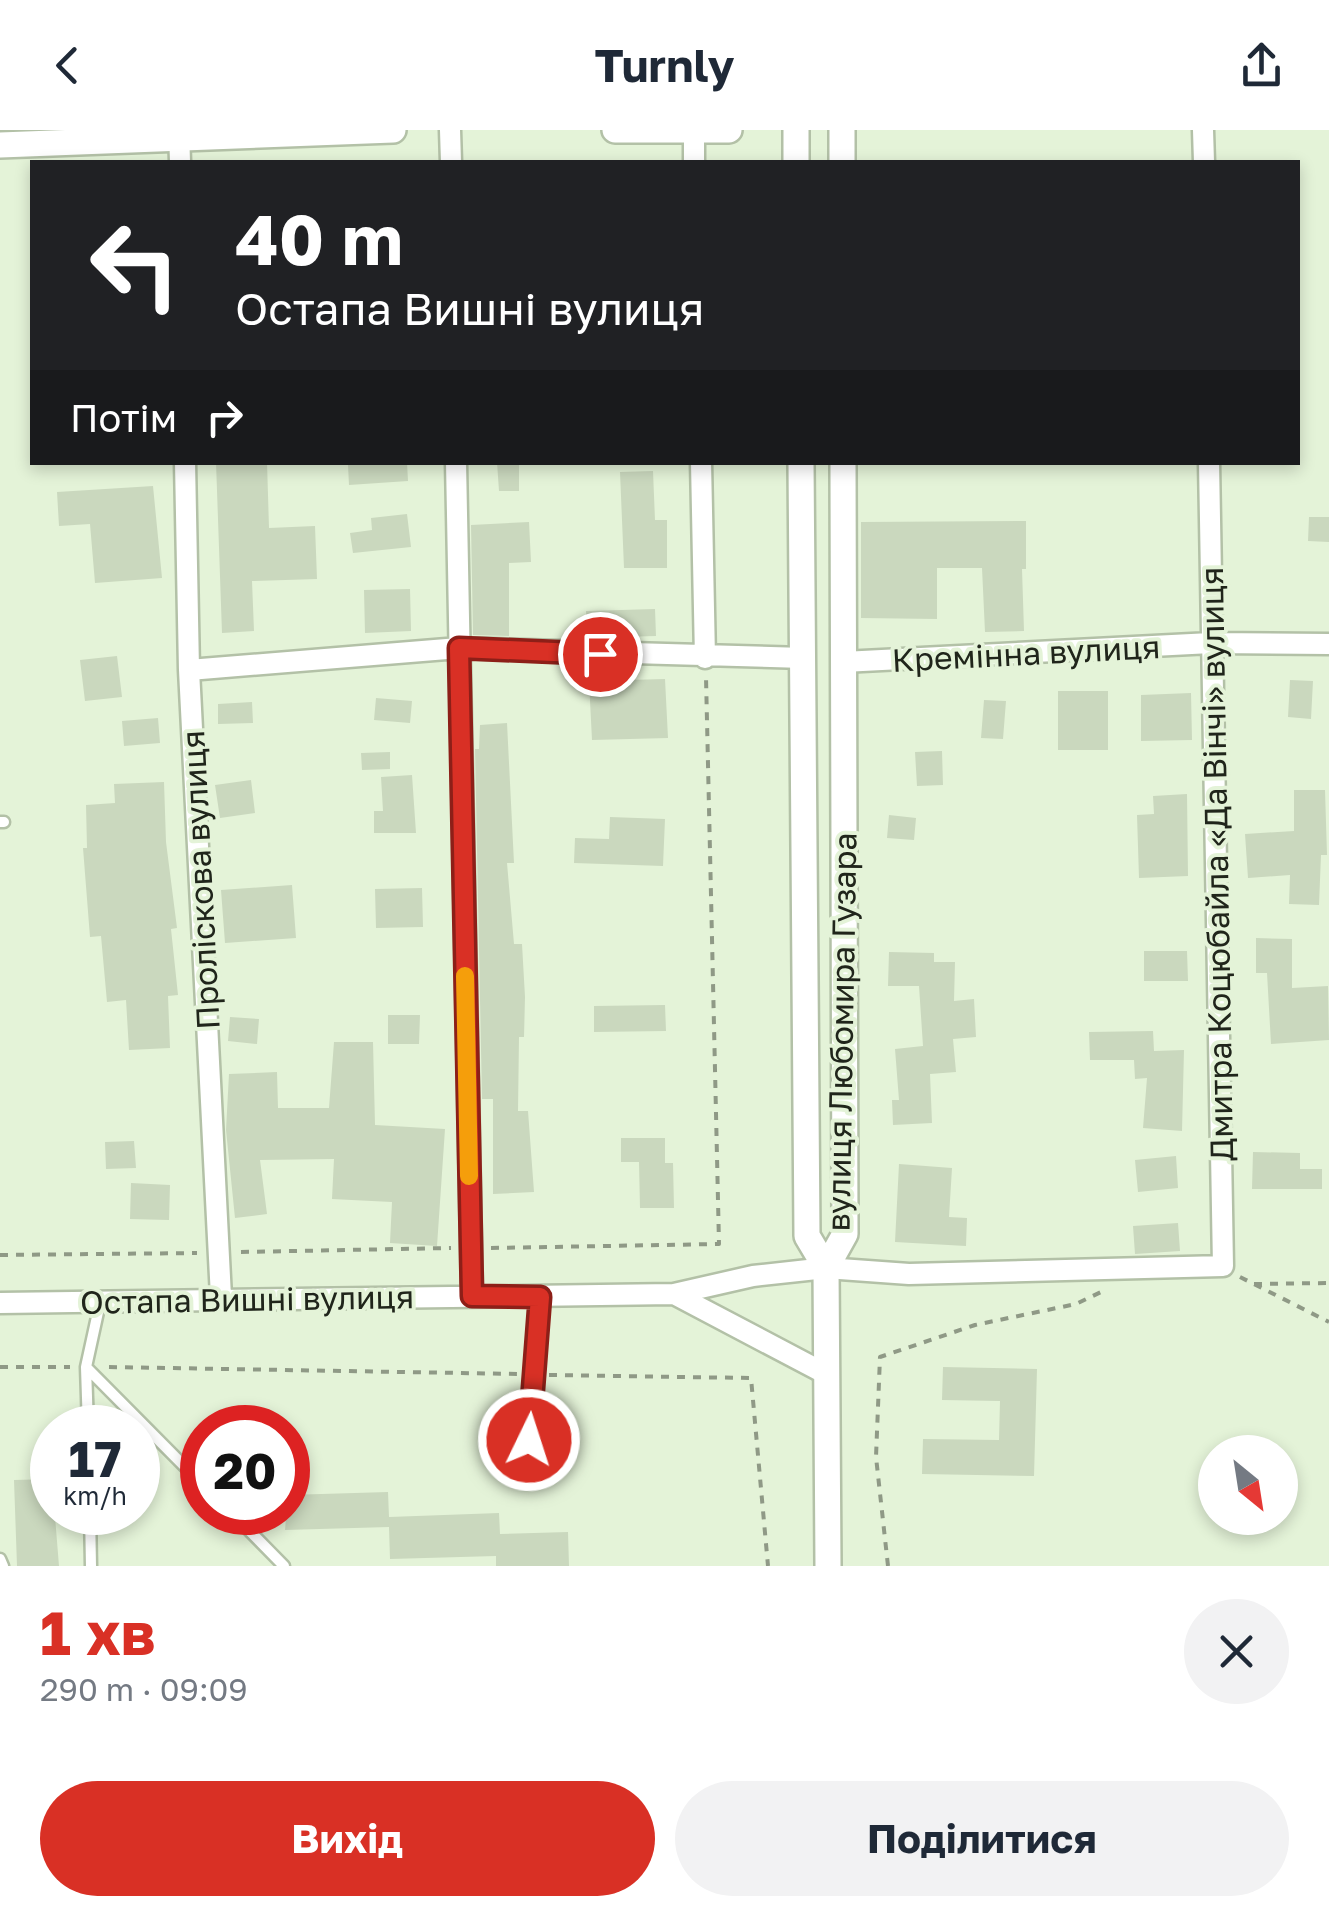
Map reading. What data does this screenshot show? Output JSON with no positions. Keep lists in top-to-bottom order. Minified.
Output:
{"streets":{"street":["Кремінна вулиця","Дмитра Коцюбайла «Да Вінчі» вулиця","Проліскова вулиця","вулиця Любомира Гузара","Остапа Вишні вулиця"]},"crossings":[["Кремінна вулиця","Дмитра Коцюбайла «Да Вінчі» вулиця"],["Кремінна вулиця","вулиця Любомира Гузара"],["Проліскова вулиця","Остапа Вишні вулиця"],["вулиця Любомира Гузара","Остапа Вишні вулиця"]],"north":"bottom right","page":{"header":"Turnly","turn":["40 m","Остапа Вишні вулиця"],"then":"Потім","speed":"17 km/h","limit":"20","heading":["1 хв","290 m · 09:09"],"buttons":["Вихід","Поділитися"]}}
